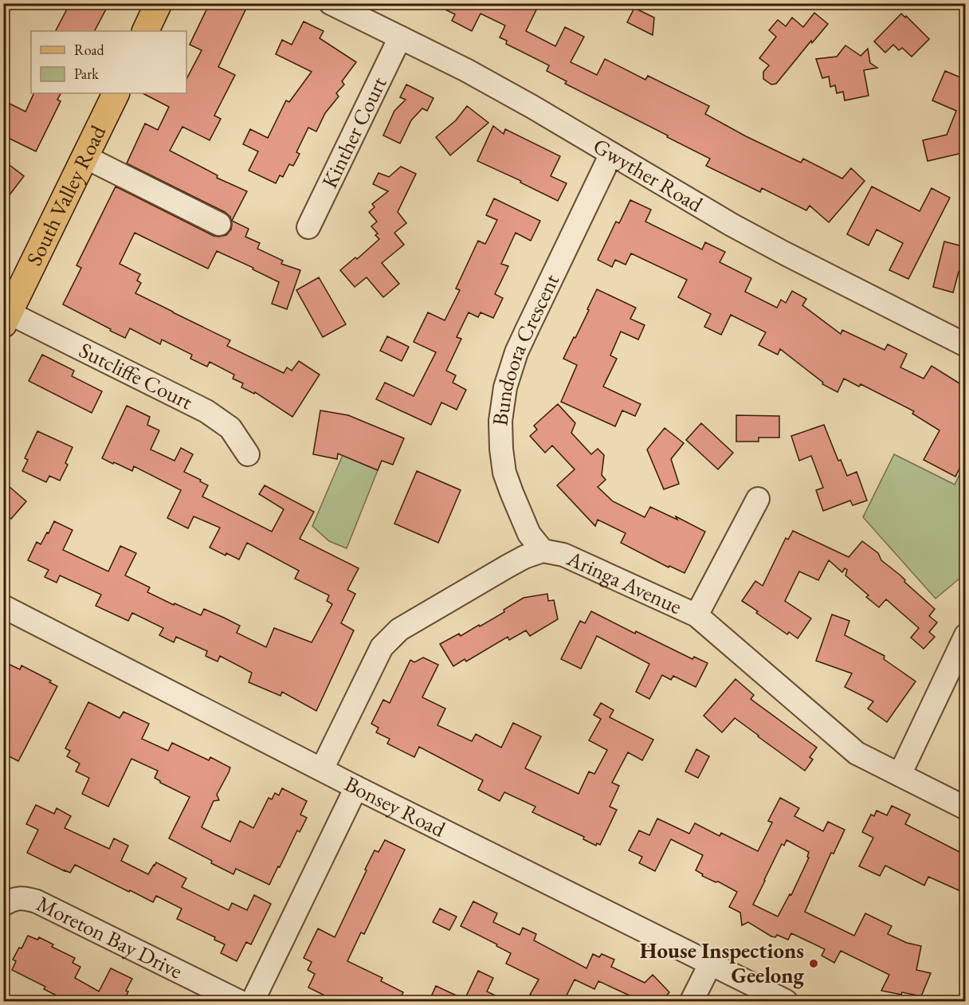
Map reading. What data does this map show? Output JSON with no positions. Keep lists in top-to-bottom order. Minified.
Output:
{"streets":{"main road":["South Valley Road"],"street":["Kinther Court","Gwyther Road","Bundoora Crescent","Sutcliffe Court","Aringa Avenue","Bonsey Road","Moreton Bay Drive"]},"crossings":[["Kinther Court","Gwyther Road"],["Gwyther Road","Bundoora Crescent"],["South Valley Road","Sutcliffe Court"],["Bundoora Crescent","Aringa Avenue"],["Aringa Avenue","Bonsey Road"]],"places":["House Inspections Geelong"],"legend":["Road","Park"]}
